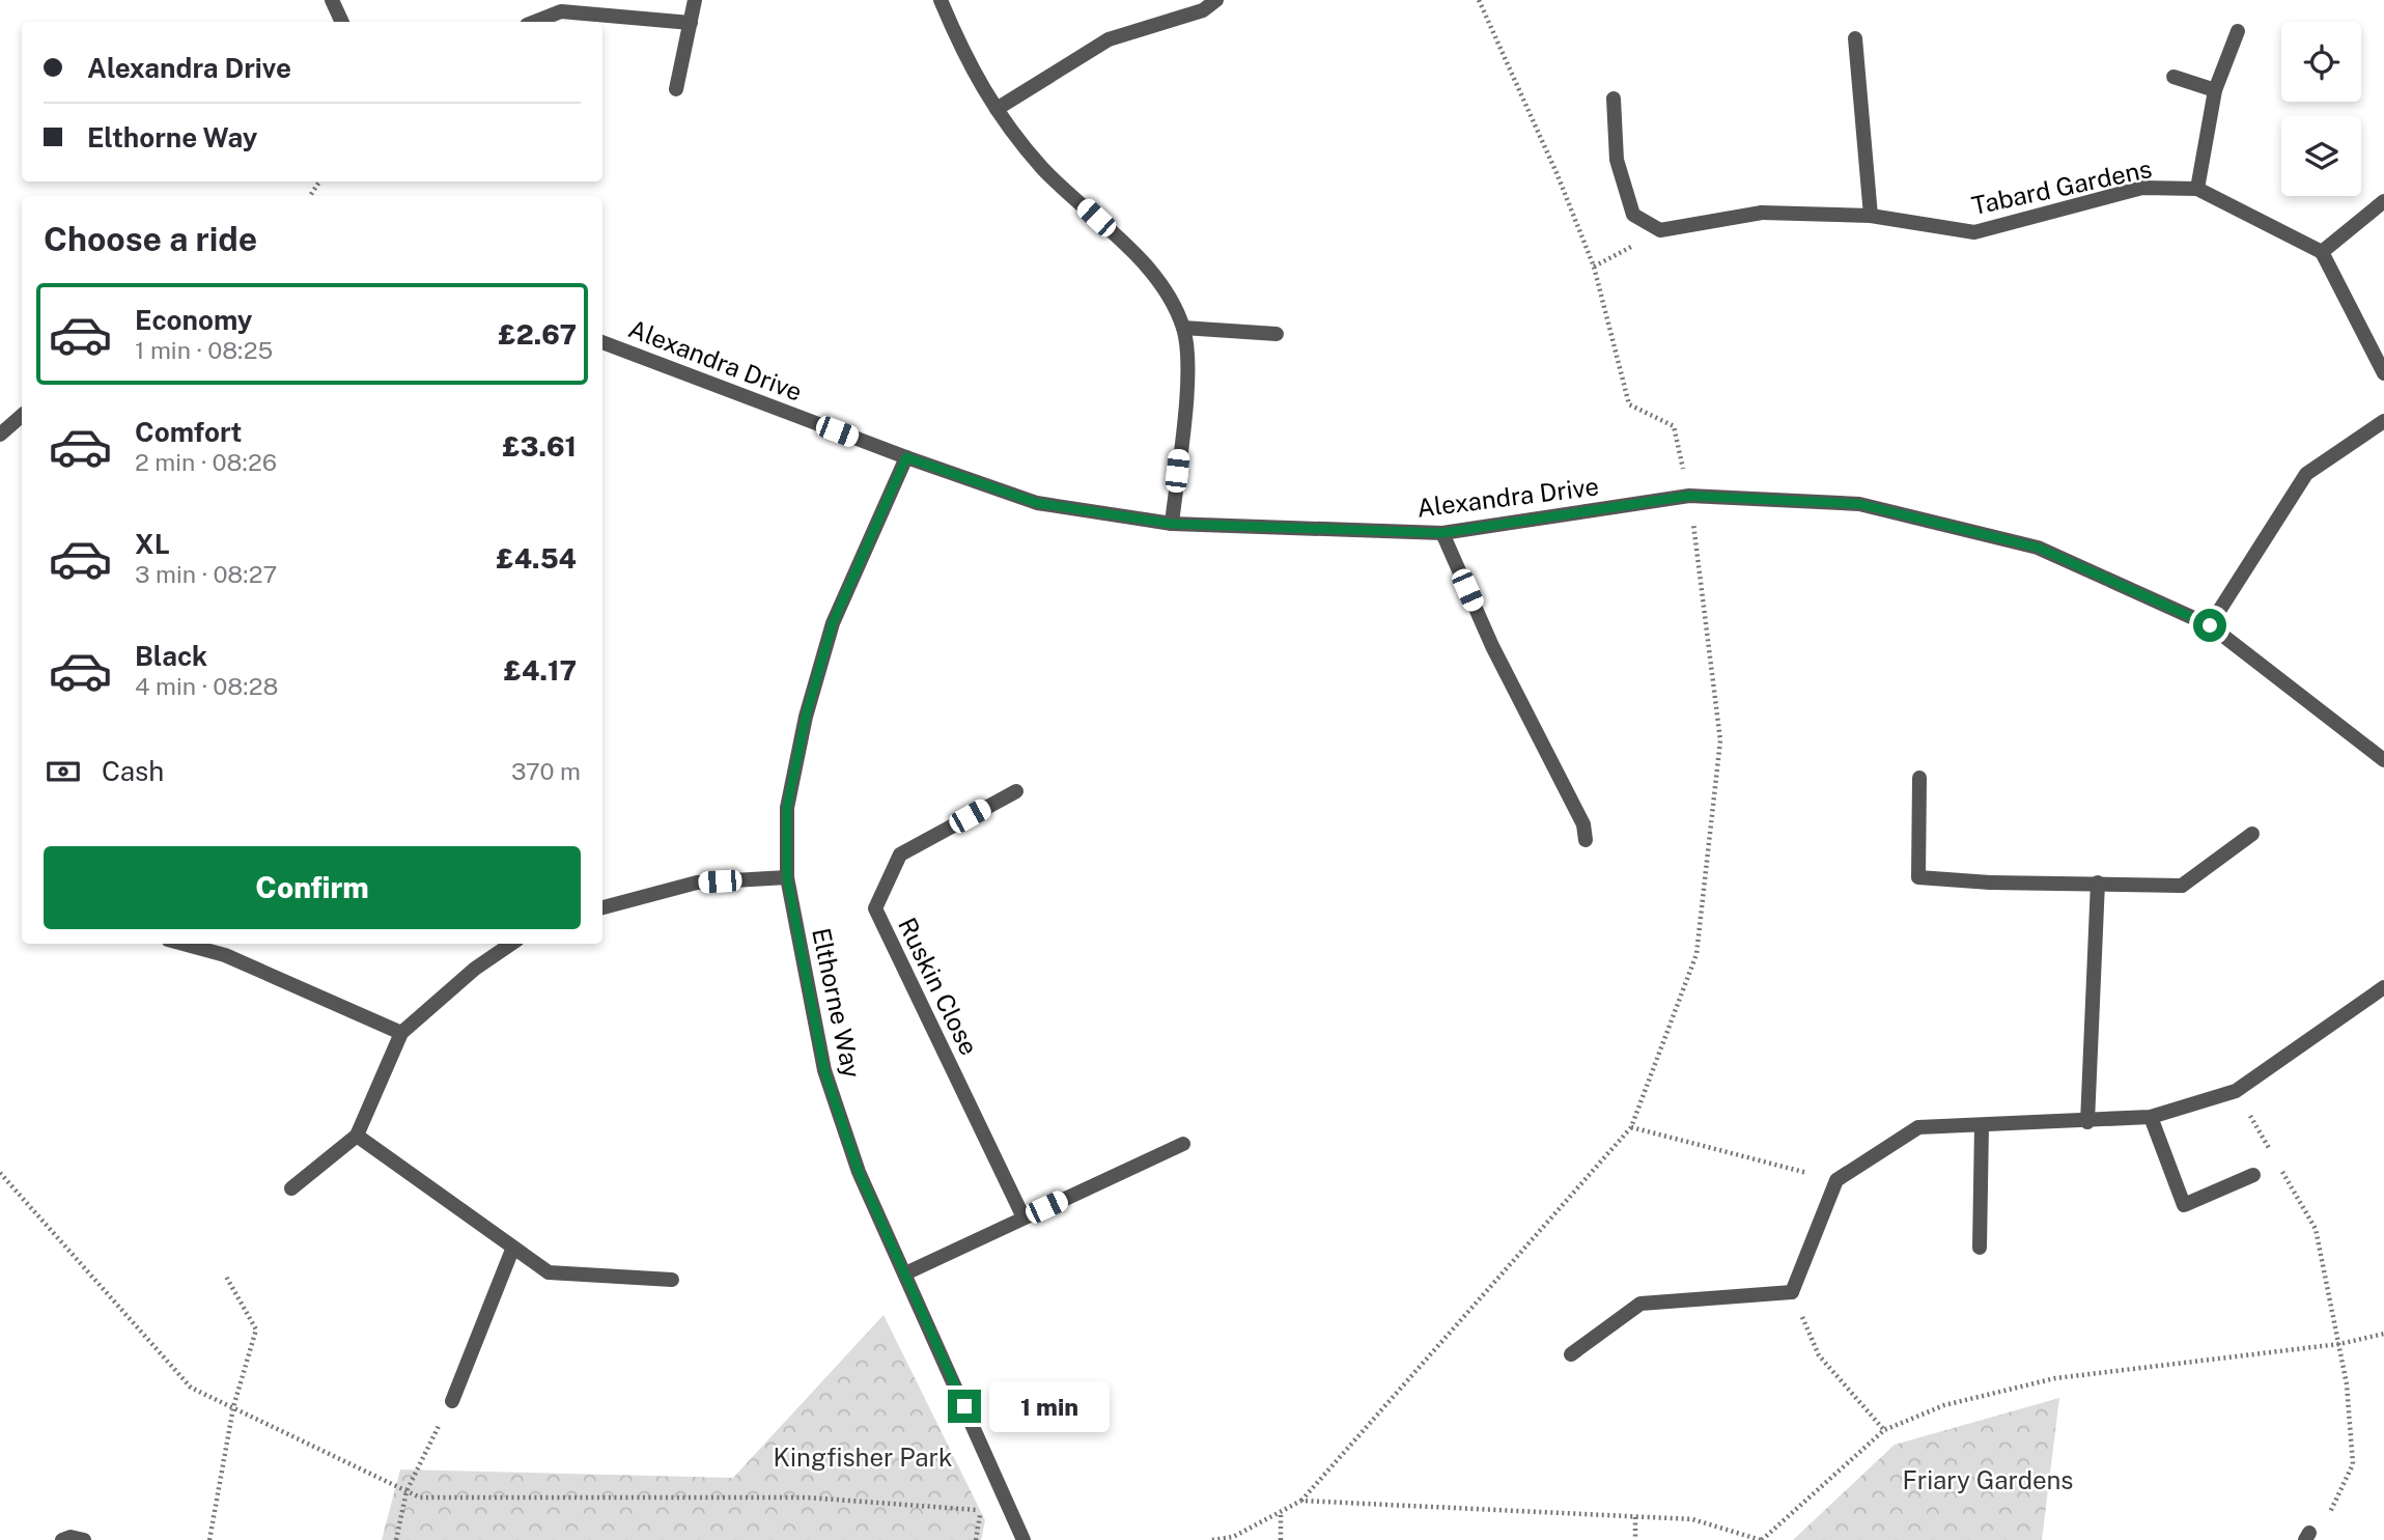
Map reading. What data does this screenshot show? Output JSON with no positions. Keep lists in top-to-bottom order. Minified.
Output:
{"streets":{"street":["Tabard Gardens","Alexandra Drive","Ruskin Close","Elthorne Way"]},"crossings":[["Alexandra Drive","Elthorne Way"]],"parks":["Kingfisher Park","Friary Gardens"],"page":{"banner":["Alexandra Drive","Elthorne Way"],"heading":"Choose a ride","list":[{"name":"Economy","note":"1 min · 08:25","value":"£2.67"},{"name":"Comfort","note":"2 min · 08:26","value":"£3.61"},{"name":"XL","note":"3 min · 08:27","value":"£4.54"},{"name":"Black","note":"4 min · 08:28","value":"£4.17"}],"pay":["Cash","370 m"],"buttons":"Confirm","bubble":"1 min"}}
